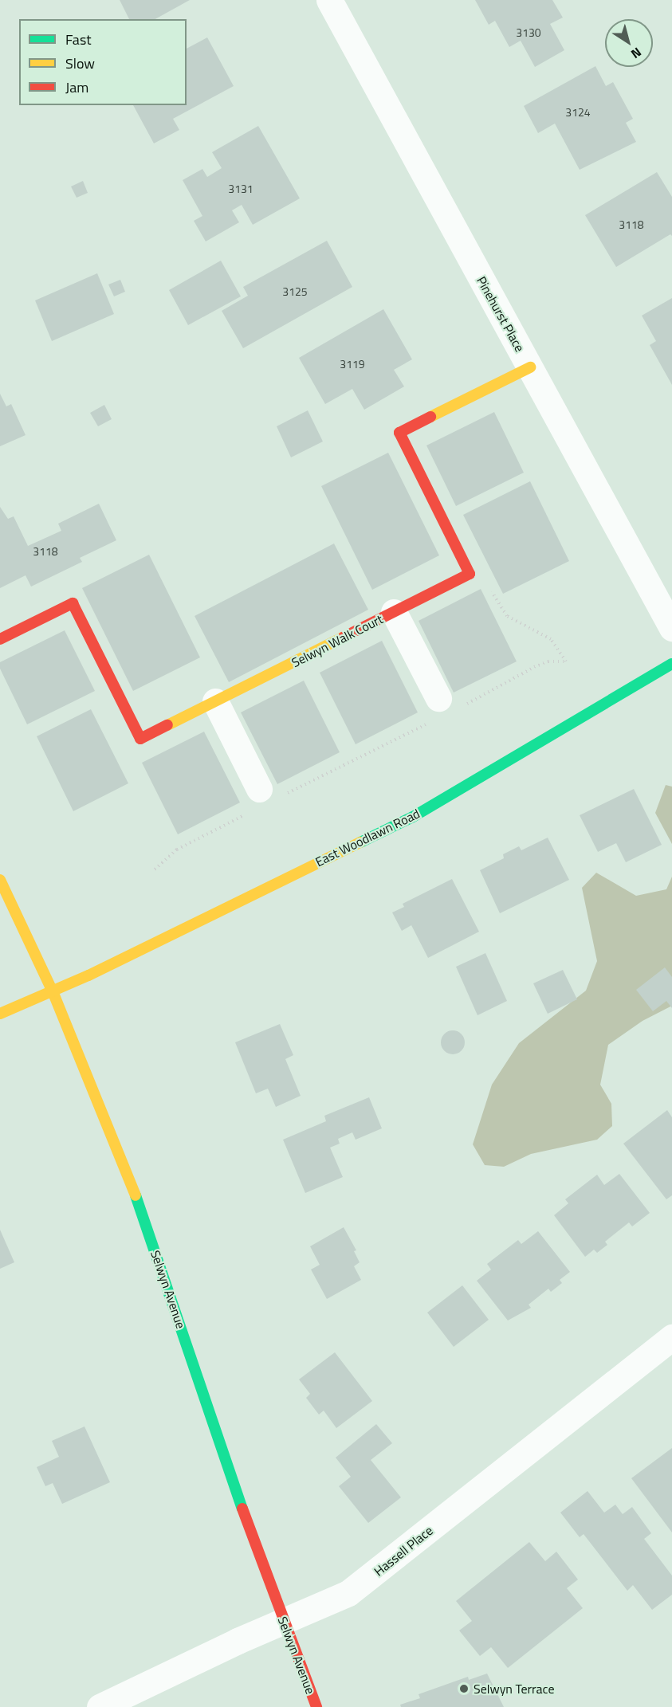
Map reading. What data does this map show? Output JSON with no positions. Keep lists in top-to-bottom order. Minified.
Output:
{"streets":{"street":["Pinehurst Place","Selwyn Walk Court","East Woodlawn Road","Selwyn Avenue","Hassell Place"]},"crossings":[["East Woodlawn Road","Selwyn Avenue"],["Selwyn Avenue","Hassell Place"]],"places":["Selwyn Terrace"],"house_numbers":["3130","3124","3131","3118","3125","3119","3118"],"legend":["Fast","Slow","Jam"],"north":"bottom right"}
